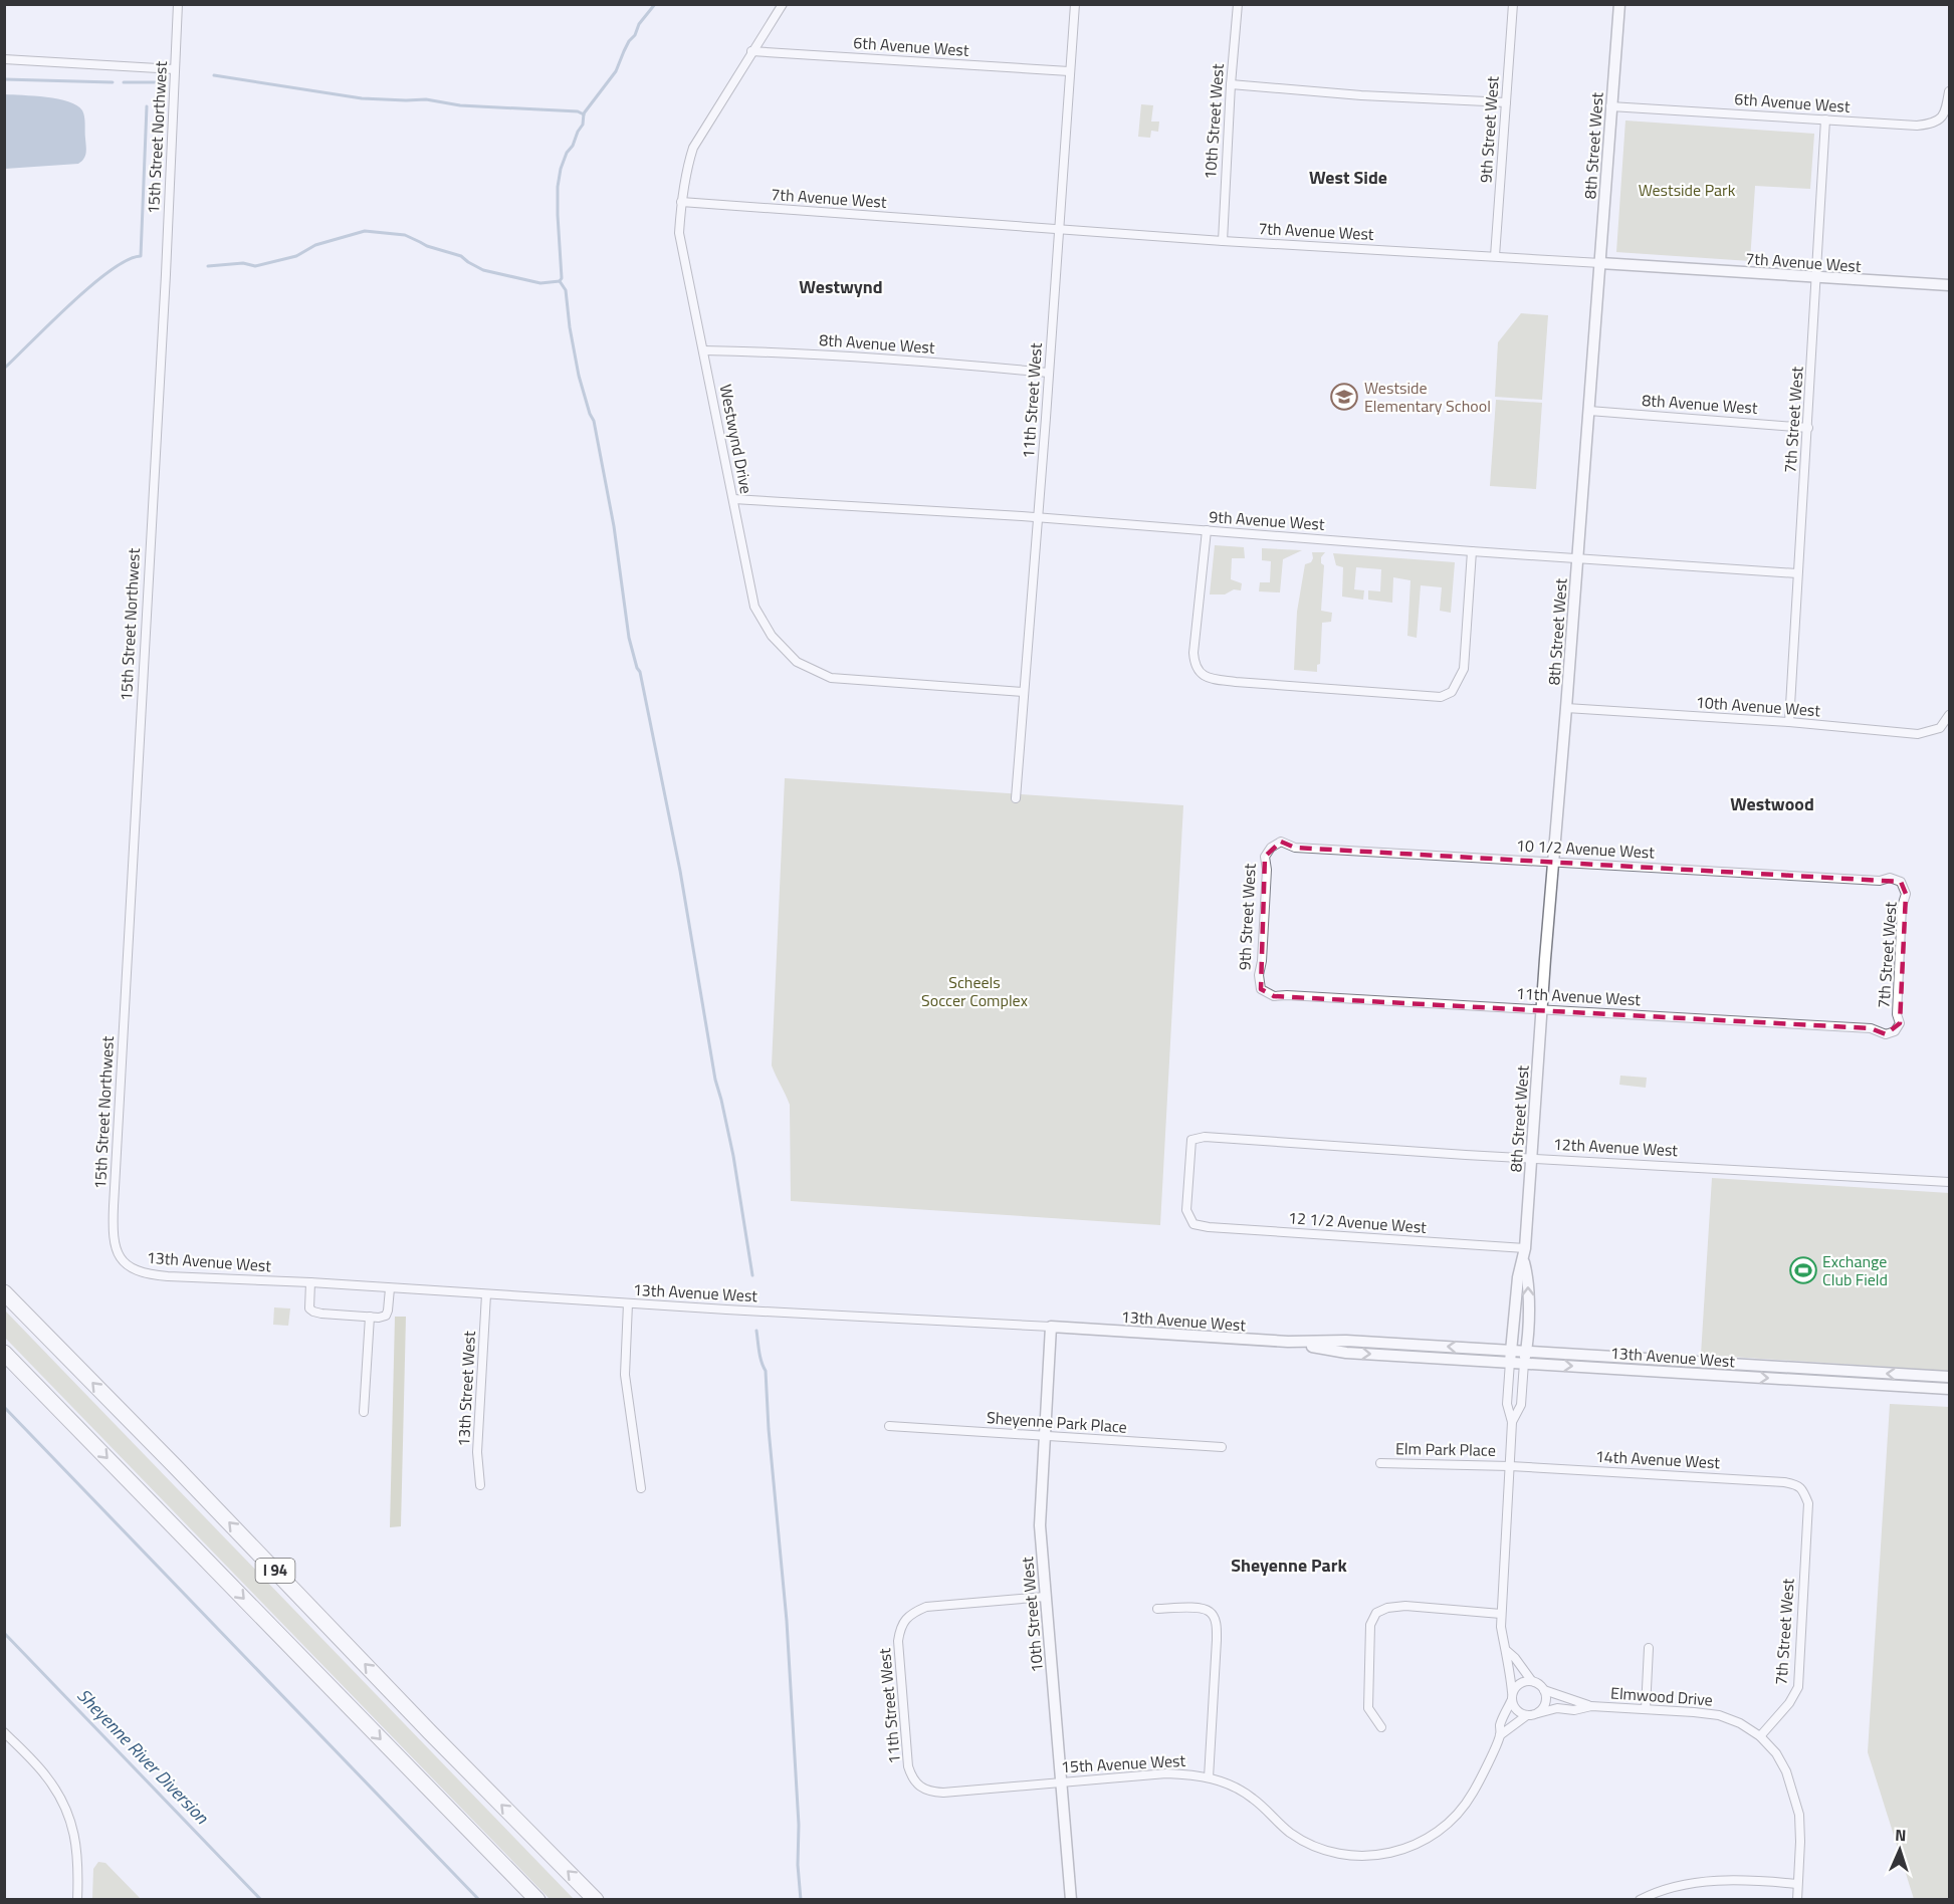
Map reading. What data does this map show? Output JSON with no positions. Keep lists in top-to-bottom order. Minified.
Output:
{"streets":{"highway":["I 94"],"street":["6th Avenue West","10th Street West","9th Street West","15th Street Northwest","8th Street West","7th Avenue West","8th Avenue West","11th Street West","7th Street West","Westwynd Drive","9th Avenue West","10th Avenue West","10 1/2 Avenue West","11th Avenue West","12th Avenue West","12 1/2 Avenue West","13th Avenue West","13th Street West","Sheyenne Park Place","Elm Park Place","14th Avenue West","Elmwood Drive","15th Avenue West"]},"crossings":[["6th Avenue West","8th Street West"],["6th Avenue West","11th Street West"],["6th Avenue West","7th Street West"],["6th Avenue West","Westwynd Drive"],["10th Street West","7th Avenue West"],["10th Street West","11th Street West"],["10th Street West","13th Avenue West"],["10th Street West","Sheyenne Park Place"],["10th Street West","15th Avenue West"],["9th Street West","7th Avenue West"],["9th Street West","10 1/2 Avenue West"],["9th Street West","11th Avenue West"],["15th Street Northwest","13th Avenue West"],["8th Street West","7th Avenue West"],["8th Street West","8th Avenue West"],["8th Street West","9th Avenue West"],["8th Street West","10th Avenue West"],["8th Street West","10 1/2 Avenue West"],["8th Street West","11th Avenue West"],["8th Street West","12th Avenue West"],["8th Street West","12 1/2 Avenue West"],["8th Street West","13th Avenue West"],["8th Street West","Elm Park Place"],["8th Street West","14th Avenue West"],["8th Street West","Elmwood Drive"],["8th Street West","15th Avenue West"],["7th Avenue West","11th Street West"],["7th Avenue West","7th Street West"],["7th Avenue West","Westwynd Drive"],["8th Avenue West","11th Street West"],["8th Avenue West","7th Street West"],["8th Avenue West","Westwynd Drive"],["11th Street West","Westwynd Drive"],["11th Street West","9th Avenue West"],["11th Street West","15th Avenue West"],["7th Street West","9th Avenue West"],["7th Street West","10th Avenue West"],["7th Street West","10 1/2 Avenue West"],["7th Street West","11th Avenue West"],["7th Street West","14th Avenue West"],["7th Street West","Elmwood Drive"],["Westwynd Drive","9th Avenue West"],["12th Avenue West","12 1/2 Avenue West"],["13th Avenue West","13th Street West"],["Elm Park Place","14th Avenue West"],["Elmwood Drive","15th Avenue West"]],"districts":["West Side","Westwynd","Westwood","Sheyenne Park"],"water":["Sheyenne River Diversion"],"parks":["Westside Park","Scheels Soccer Complex"],"places":{"school or university":["Westside Elementary School"],"sports":["Exchange Club Field"]},"north":"top"}
